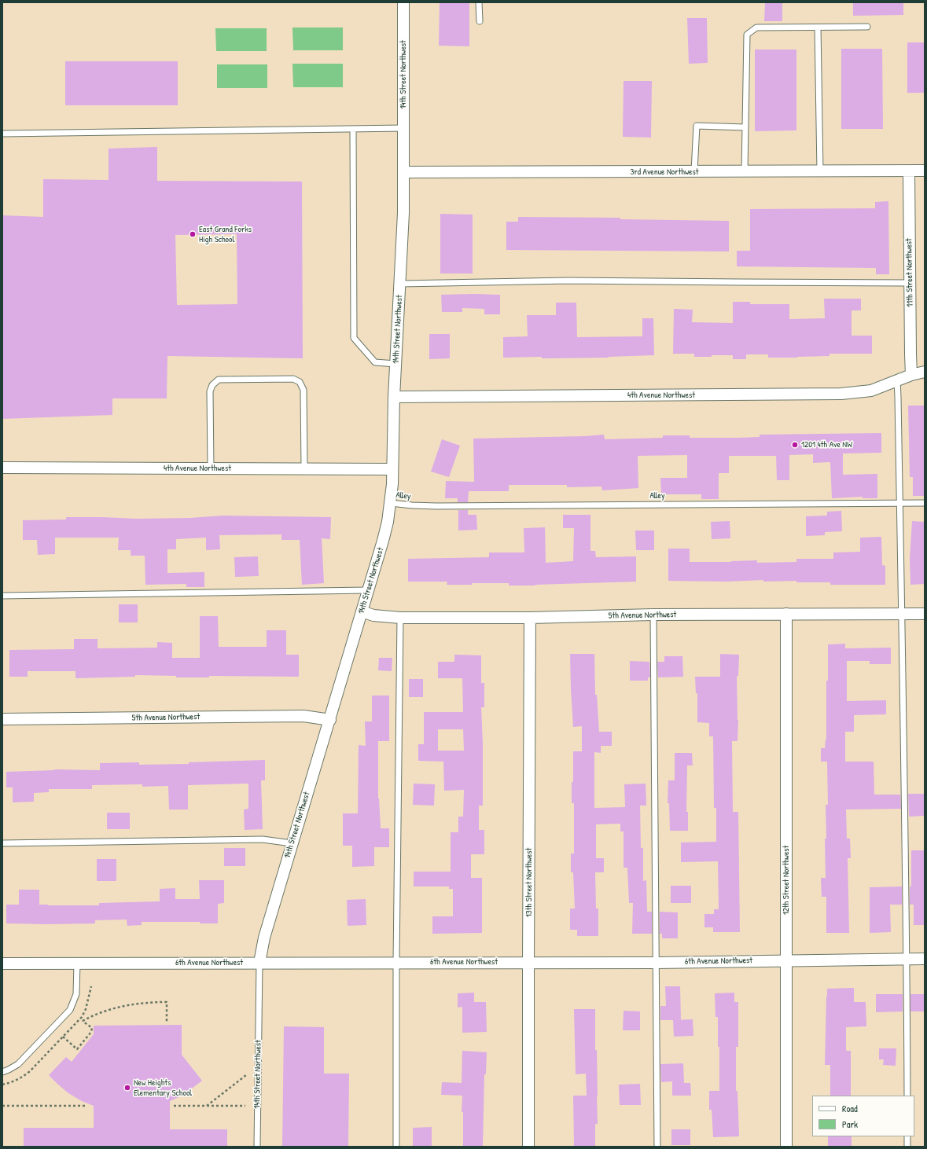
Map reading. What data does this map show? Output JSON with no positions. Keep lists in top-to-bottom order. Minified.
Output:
{"streets":{"street":["14th Street Northwest","3rd Avenue Northwest","11th Street Northwest","4th Avenue Northwest","5th Avenue Northwest","12th Street Northwest","13th Street Northwest","6th Avenue Northwest"],"lane":["Alley"]},"crossings":[["14th Street Northwest","3rd Avenue Northwest"],["14th Street Northwest","4th Avenue Northwest"],["14th Street Northwest","Alley"],["14th Street Northwest","5th Avenue Northwest"],["14th Street Northwest","6th Avenue Northwest"],["3rd Avenue Northwest","11th Street Northwest"],["11th Street Northwest","4th Avenue Northwest"],["5th Avenue Northwest","12th Street Northwest"],["5th Avenue Northwest","13th Street Northwest"],["12th Street Northwest","6th Avenue Northwest"],["13th Street Northwest","6th Avenue Northwest"]],"places":["East Grand Forks High School","1201 4th Ave NW","New Heights Elementary School"],"legend":["Road","Park"]}
